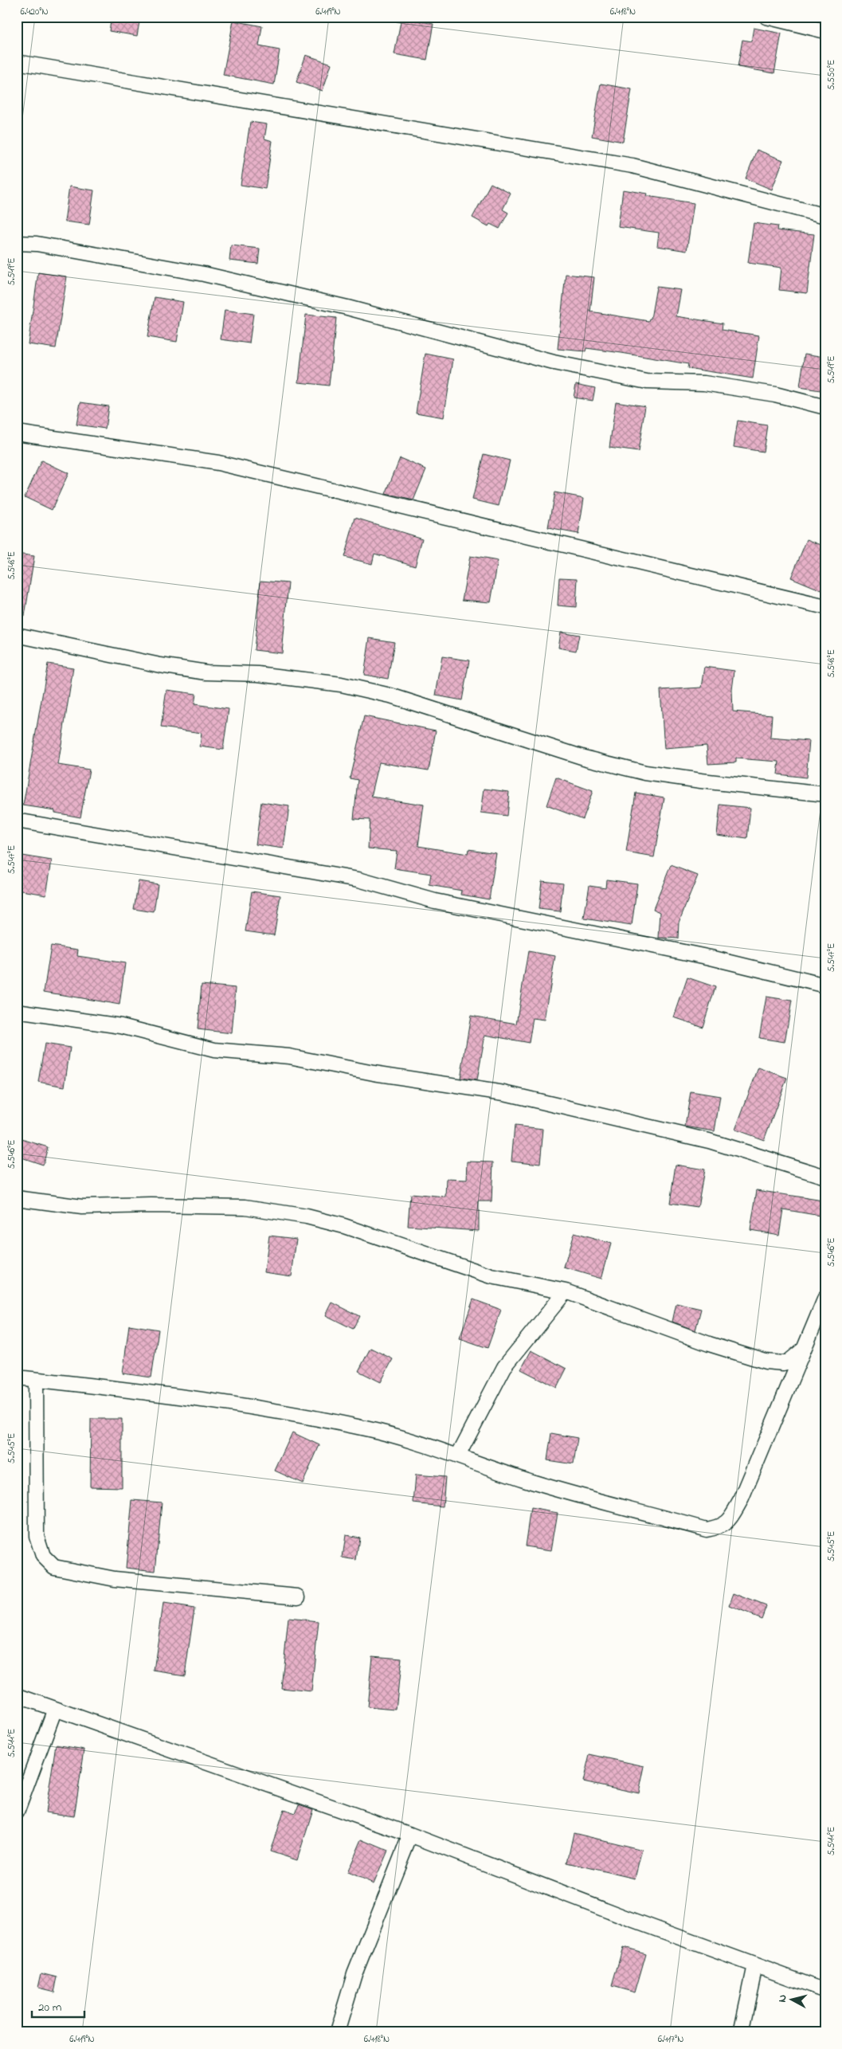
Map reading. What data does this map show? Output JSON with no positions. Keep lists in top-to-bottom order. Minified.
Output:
{"scale_bar":"20 m","north":"left","coordinates":["6.420°N","6.419°N","6.418°N","5.550°E","5.549°E","5.548°E","5.547°E","5.546°E","5.545°E","5.544°E","6.417°N"]}
